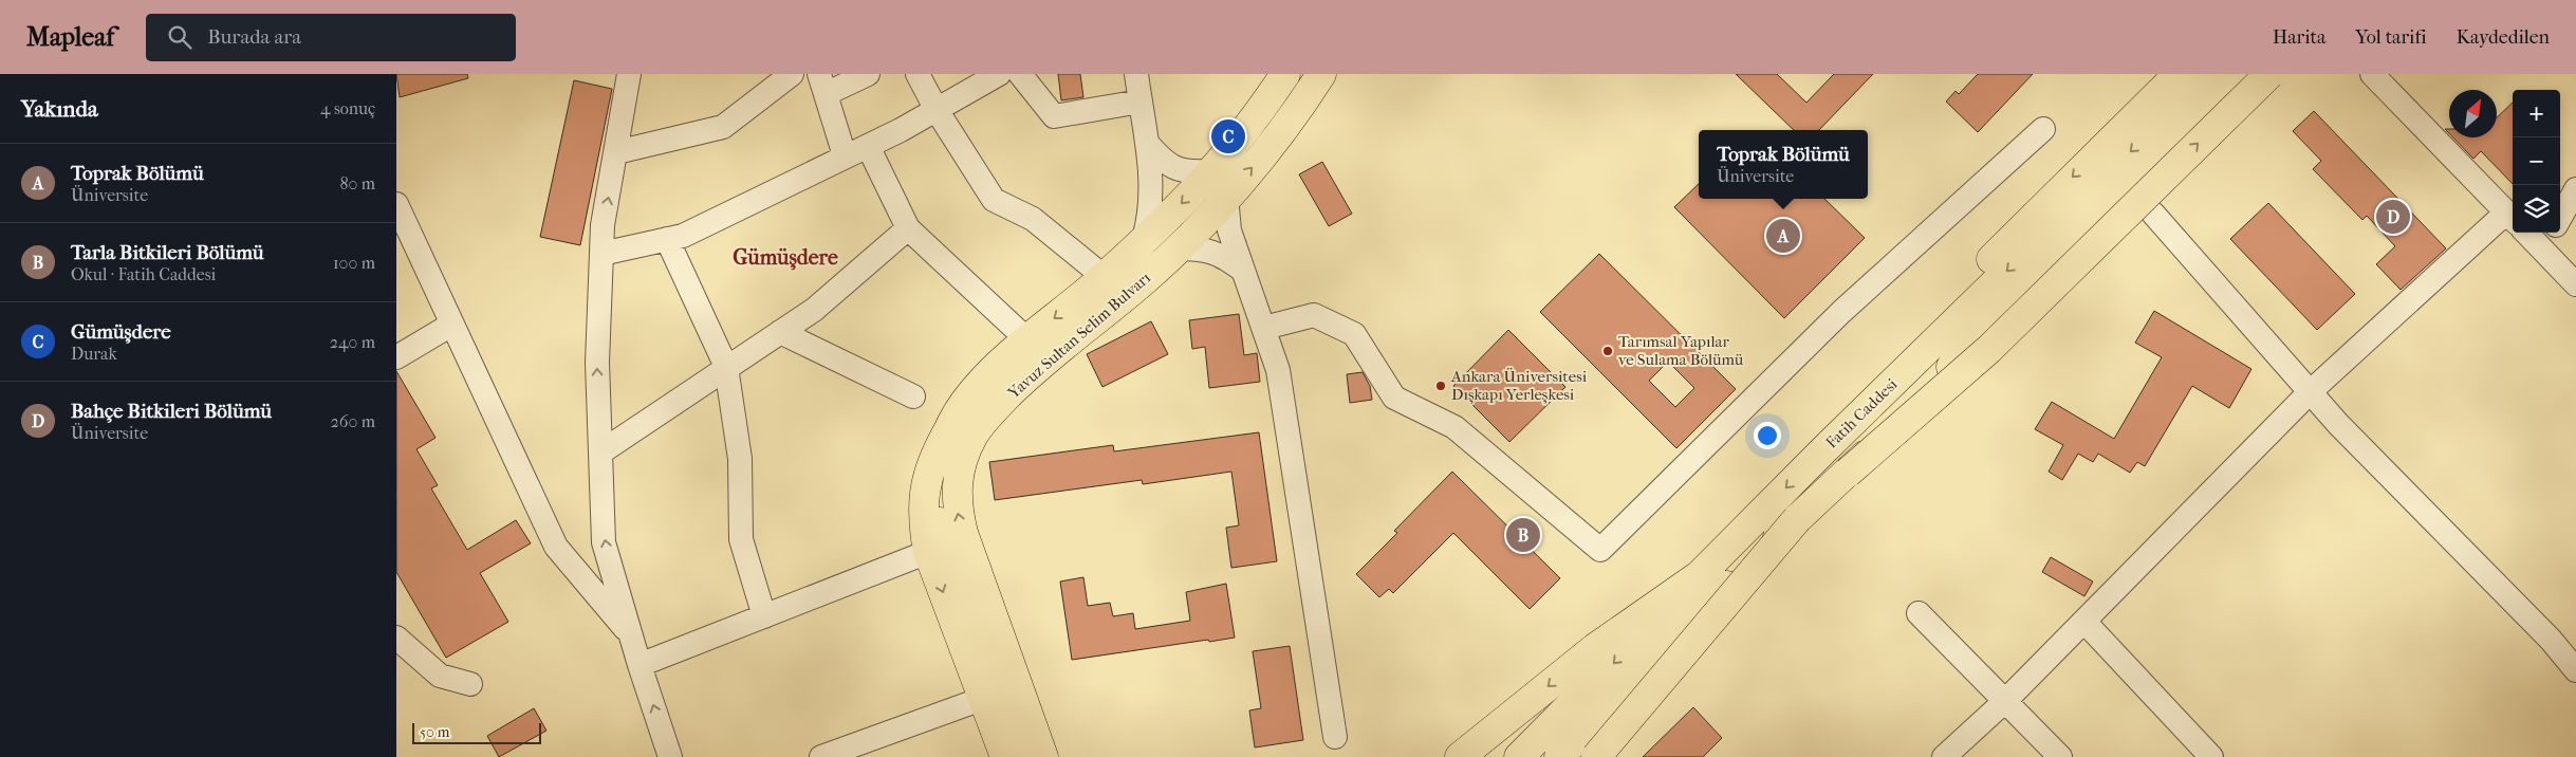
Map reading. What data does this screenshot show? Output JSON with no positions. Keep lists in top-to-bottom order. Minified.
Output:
{"streets":{"main road":["Yavuz Sultan Selim Bulvarı","Fatih Caddesi"]},"districts":["Gümüşdere"],"places":["Tarımsal Yapılar ve Sulama Bölümü","Ankara Üniversitesi Dışkapı Yerleşkesi"],"scale_bar":"50 m","north":"top right","page":{"header":"Mapleaf","search":"Burada ara","nav":["Harita","Yol tarifi","Kaydedilen"],"heading":["Yakında","4 sonuç"],"map_buttons":["+","−"],"pins":["C","D","A","B"],"popup":["Toprak Bölümü","Üniversite"],"list":[{"mark":"A","name":"Toprak Bölümü","note":"Üniversite","value":"80 m"},{"mark":"B","name":"Tarla Bitkileri Bölümü","note":"Okul · Fatih Caddesi","value":"100 m"},{"mark":"C","name":"Gümüşdere","note":"Durak","value":"240 m"},{"mark":"D","name":"Bahçe Bitkileri Bölümü","note":"Üniversite","value":"260 m"}],"scale":"50 m"}}
